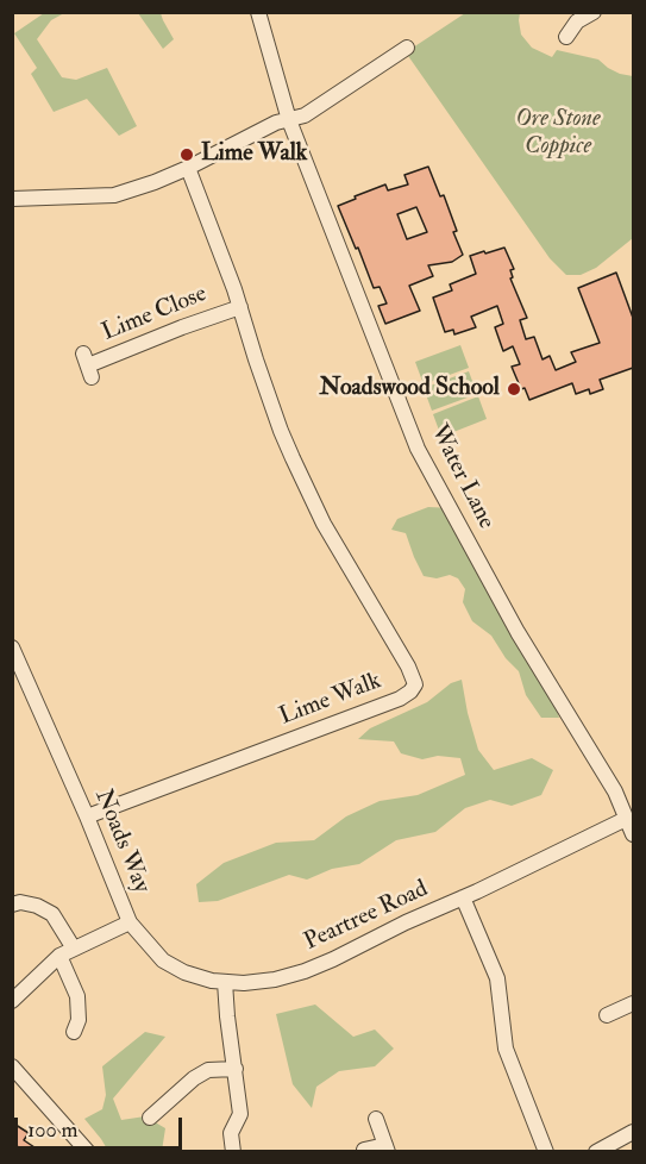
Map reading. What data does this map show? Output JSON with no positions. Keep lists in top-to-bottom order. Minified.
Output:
{"streets":{"street":["Lime Close","Water Lane","Lime Walk","Noads Way","Peartree Road"]},"crossings":[["Lime Close","Lime Walk"],["Water Lane","Peartree Road"],["Lime Walk","Noads Way"],["Noads Way","Peartree Road"]],"parks":["Ore Stone Coppice"],"places":["Lime Walk","Noadswood School"],"scale_bar":"100 m"}
